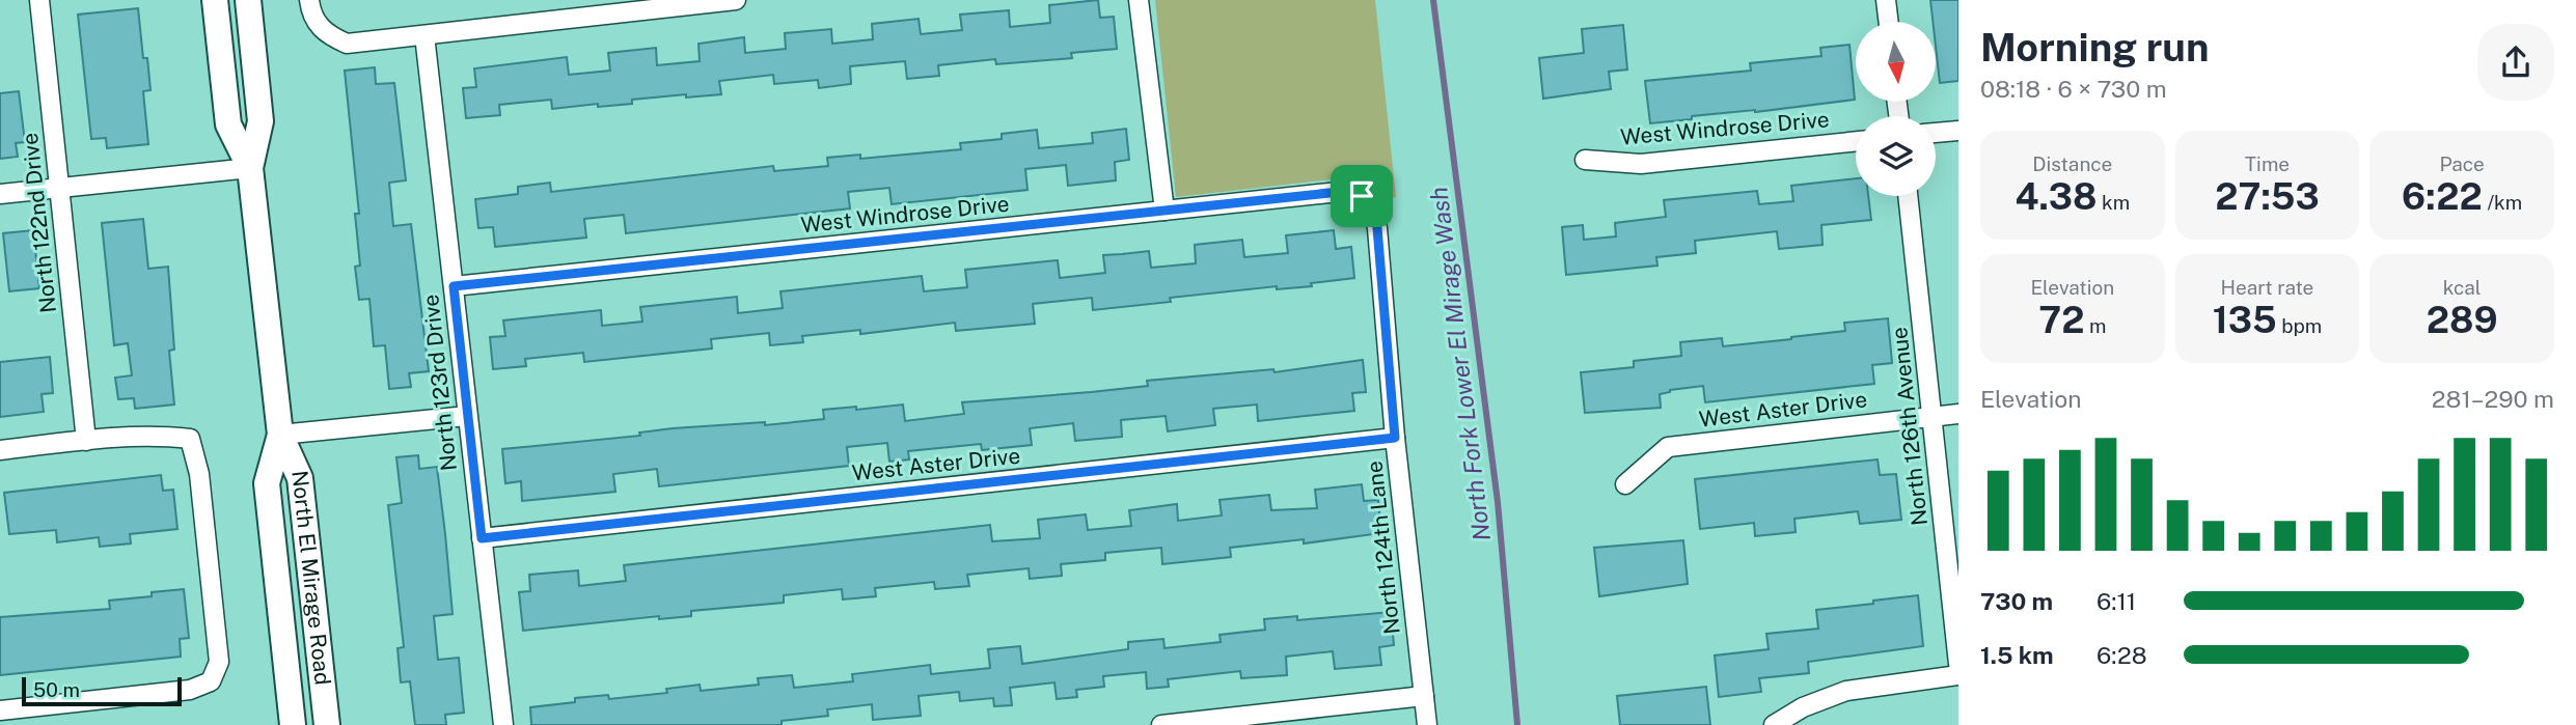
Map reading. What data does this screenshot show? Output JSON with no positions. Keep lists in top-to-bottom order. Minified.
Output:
{"streets":{"main road":["North El Mirage Road"],"street":["West Windrose Drive","North 122nd Drive","North 123rd Drive","West Aster Drive","North 126th Avenue","North 124th Lane"]},"crossings":[["West Windrose Drive","North 123rd Drive"],["West Windrose Drive","North 124th Lane"],["North 123rd Drive","West Aster Drive"],["West Aster Drive","North 126th Avenue"],["West Aster Drive","North 124th Lane"]],"water":["North Fork Lower El Mirage Wash"],"scale_bar":"50 m","north":"bottom","page":{"heading":["Morning run","08:18 · 6 × 730 m"],"stats":[["Distance","4.38 km"],["Time","27:53"],["Pace","6:22 /km"],["Elevation","72 m"],["Heart rate","135 bpm"],["kcal","289"]],"chart":["Elevation","281–290 m"],"list":[{"name":"730 m","note":"6:11"},{"name":"1.5 km","note":"6:28"}],"scale":"50 m"}}
